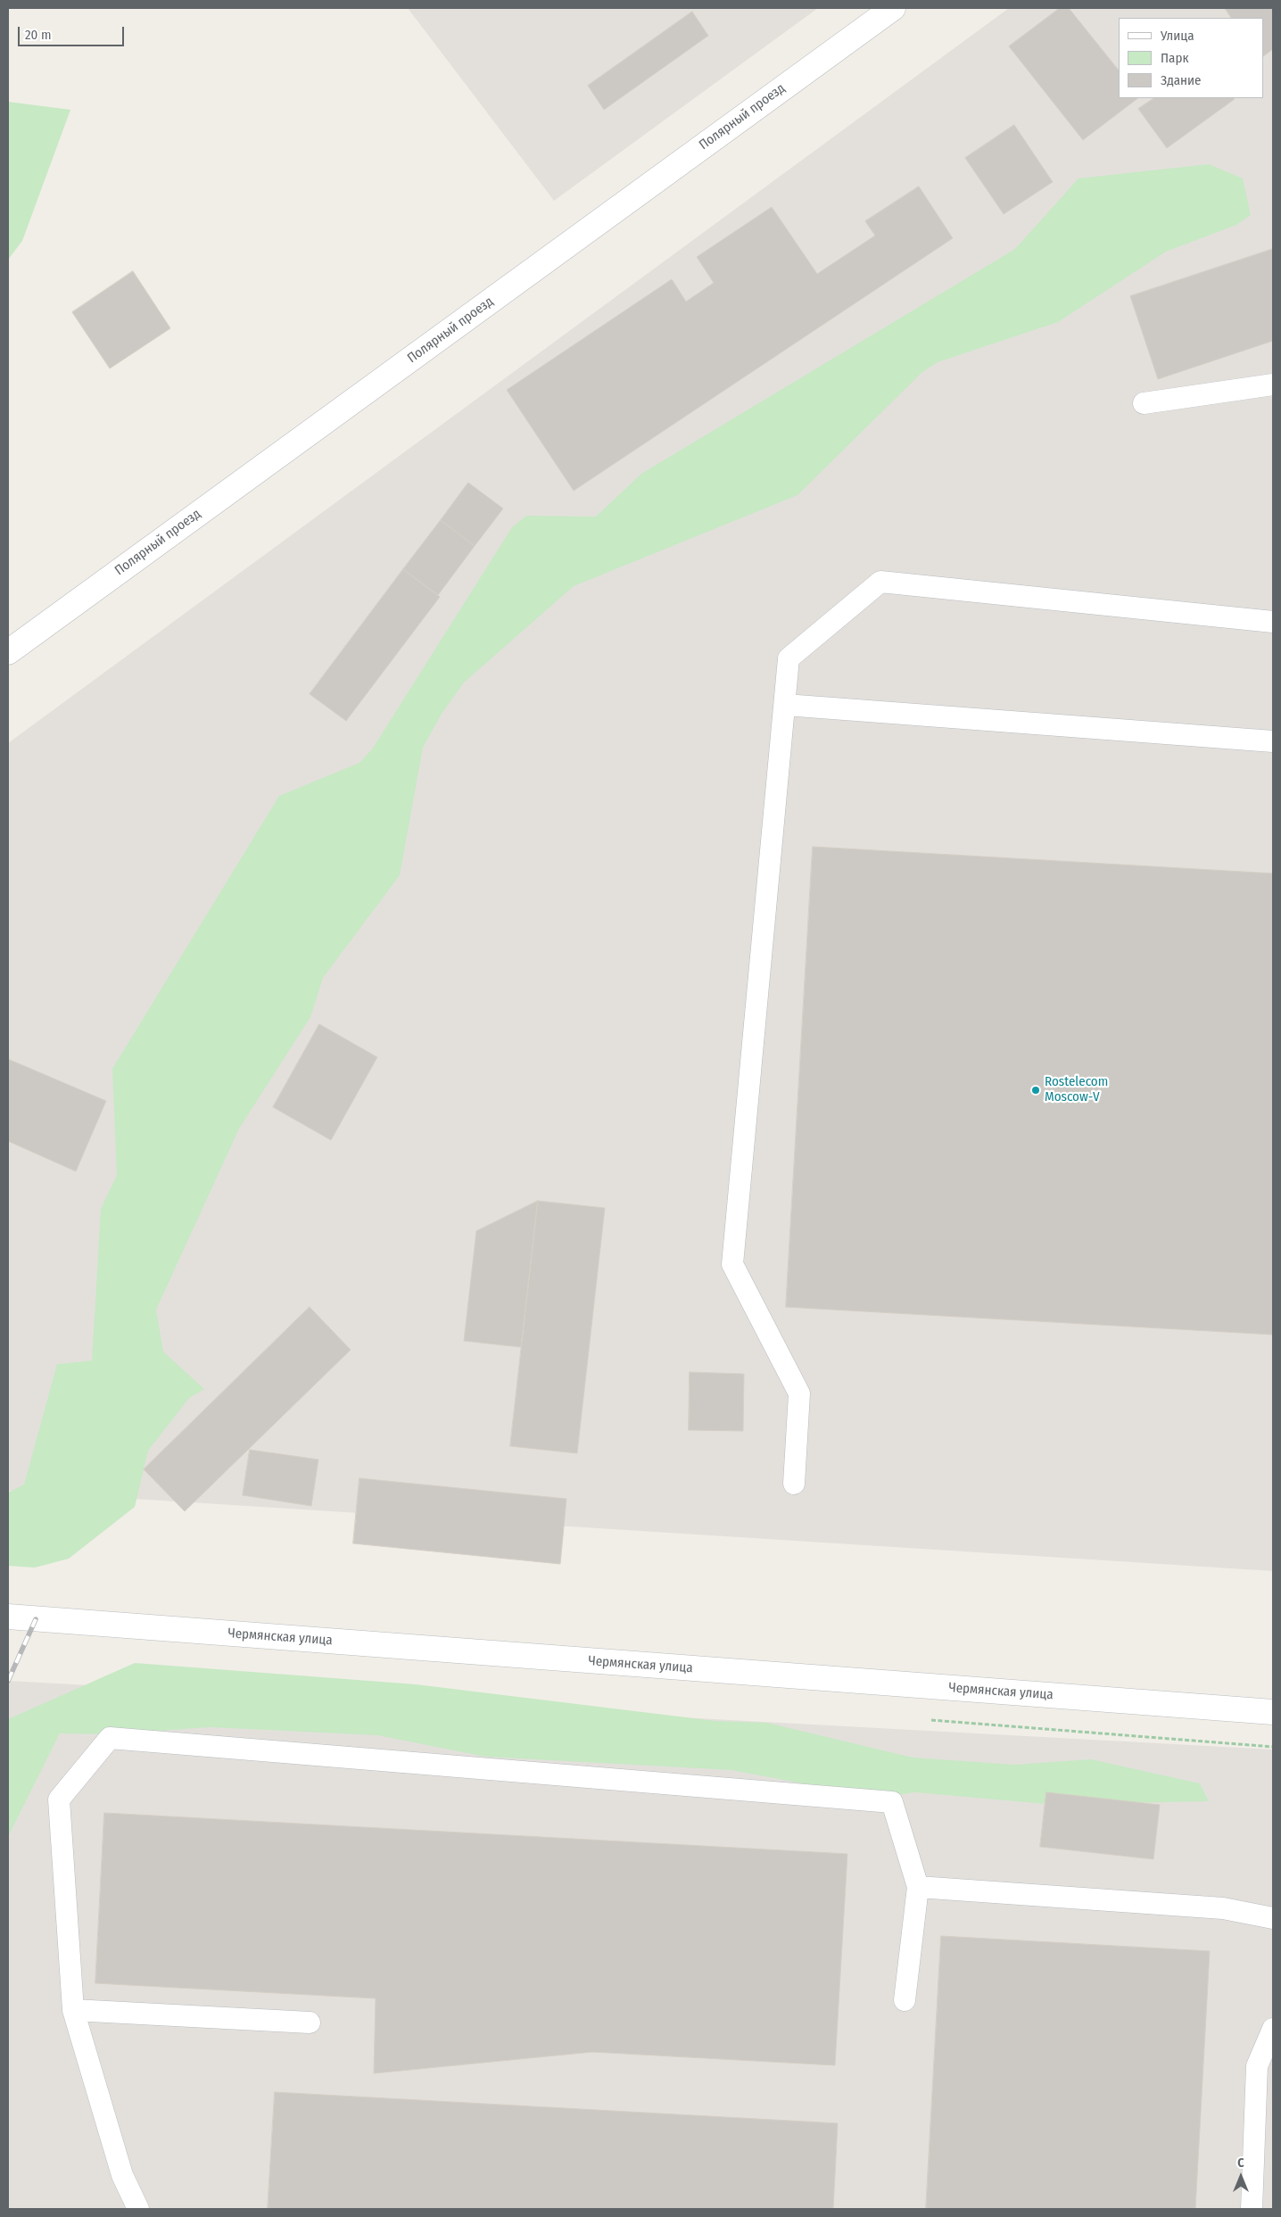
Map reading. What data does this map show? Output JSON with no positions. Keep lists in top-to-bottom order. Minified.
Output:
{"streets":{"street":["Полярный проезд","Чермянская улица"]},"places":["Rostelecom Moscow-V"],"legend":["Улица","Парк","Здание"],"scale_bar":"20 m","north":"top"}
